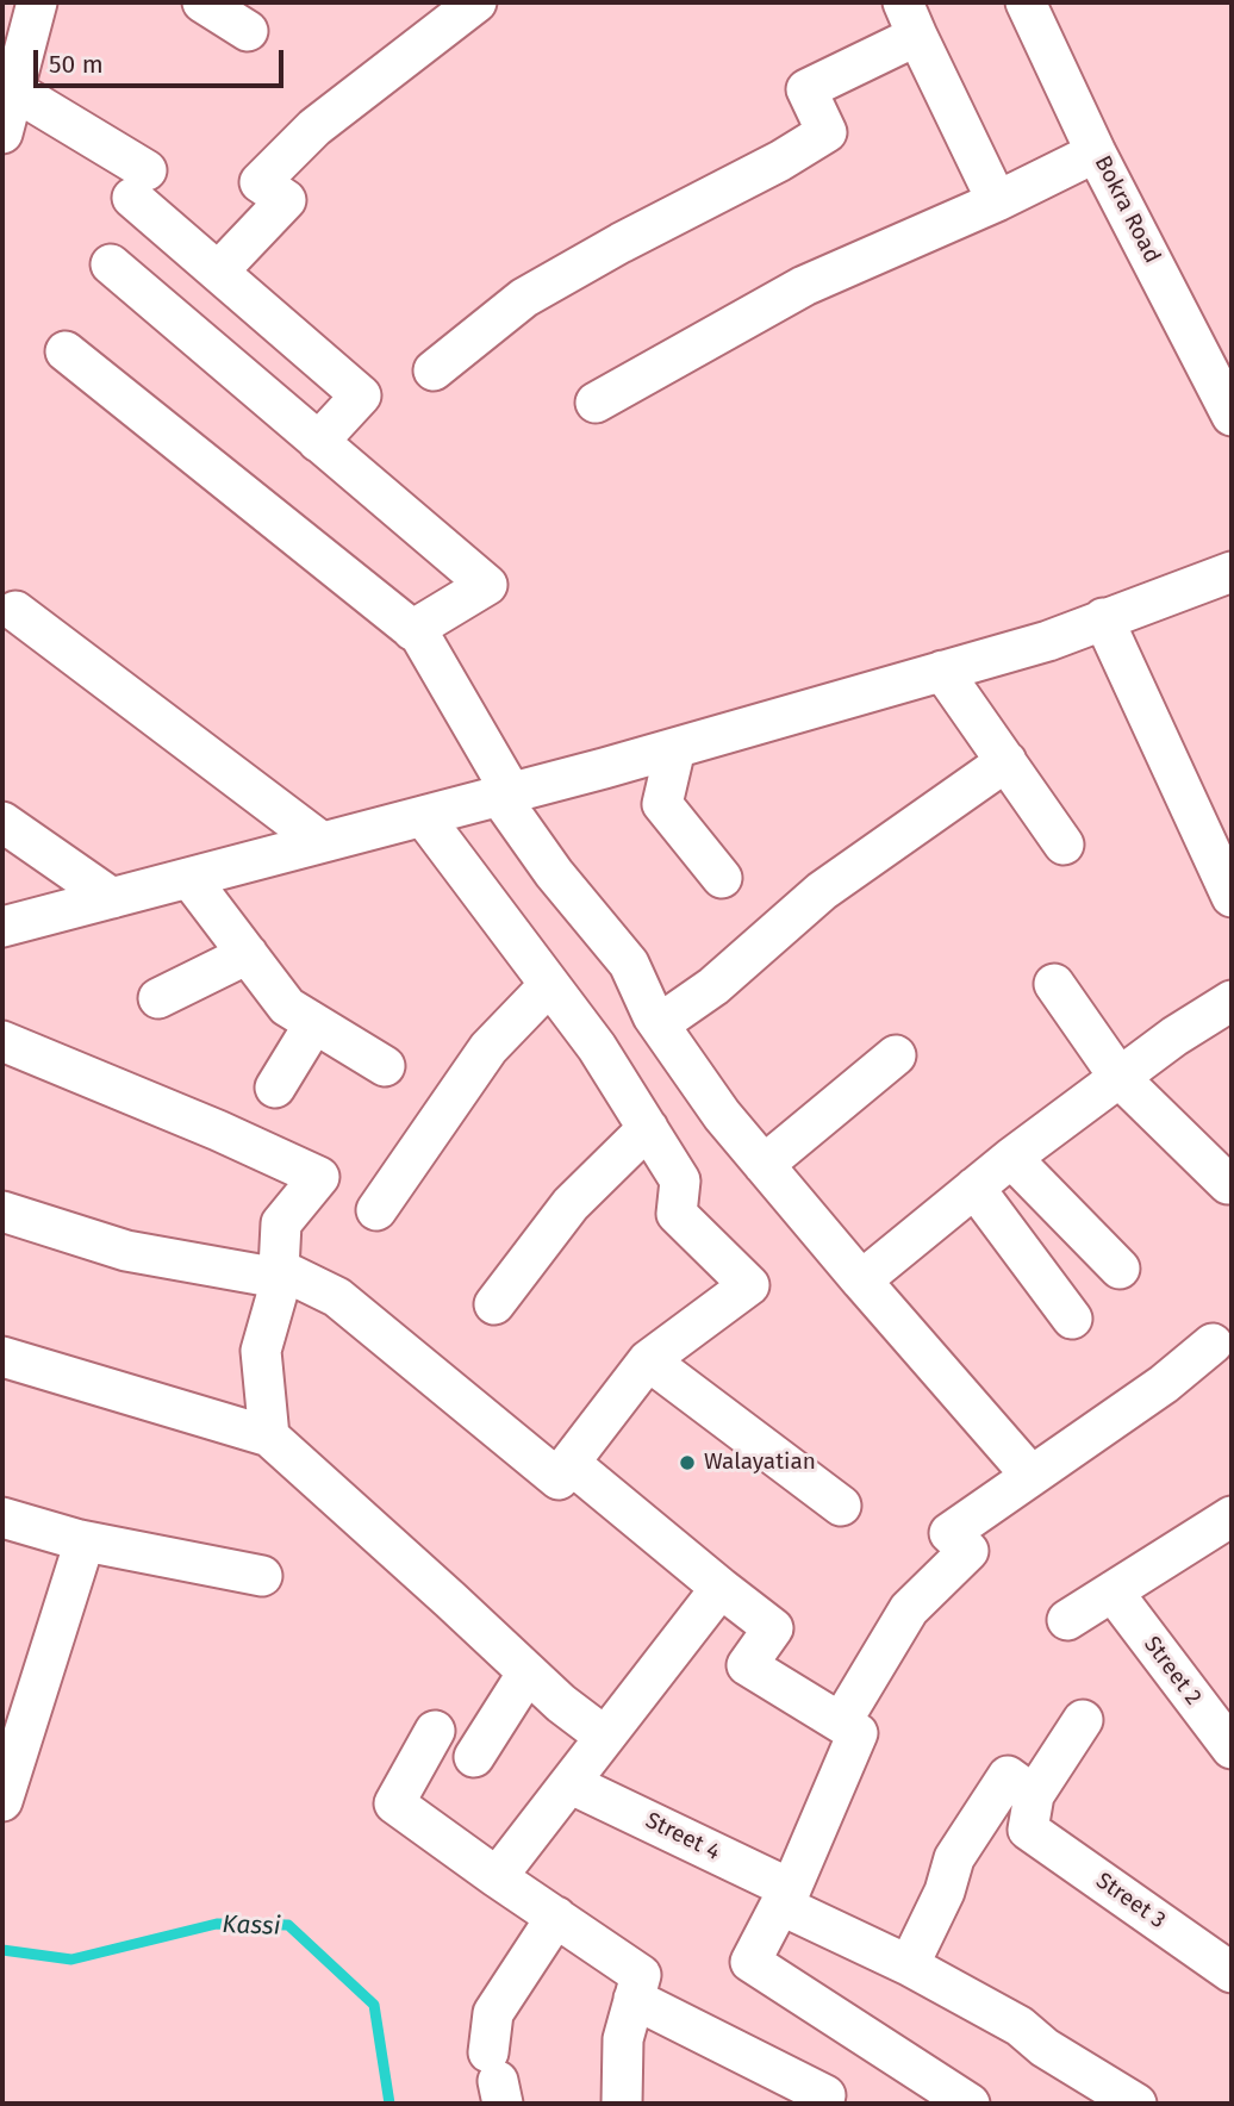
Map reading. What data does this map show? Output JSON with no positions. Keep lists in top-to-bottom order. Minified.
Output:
{"streets":{"street":["Bokra Road","Street 2","Street 4","Street 3"]},"crossings":[["Street 4","Street 3"]],"water":["Kassi"],"places":["Walayatian"],"scale_bar":"50 m"}
